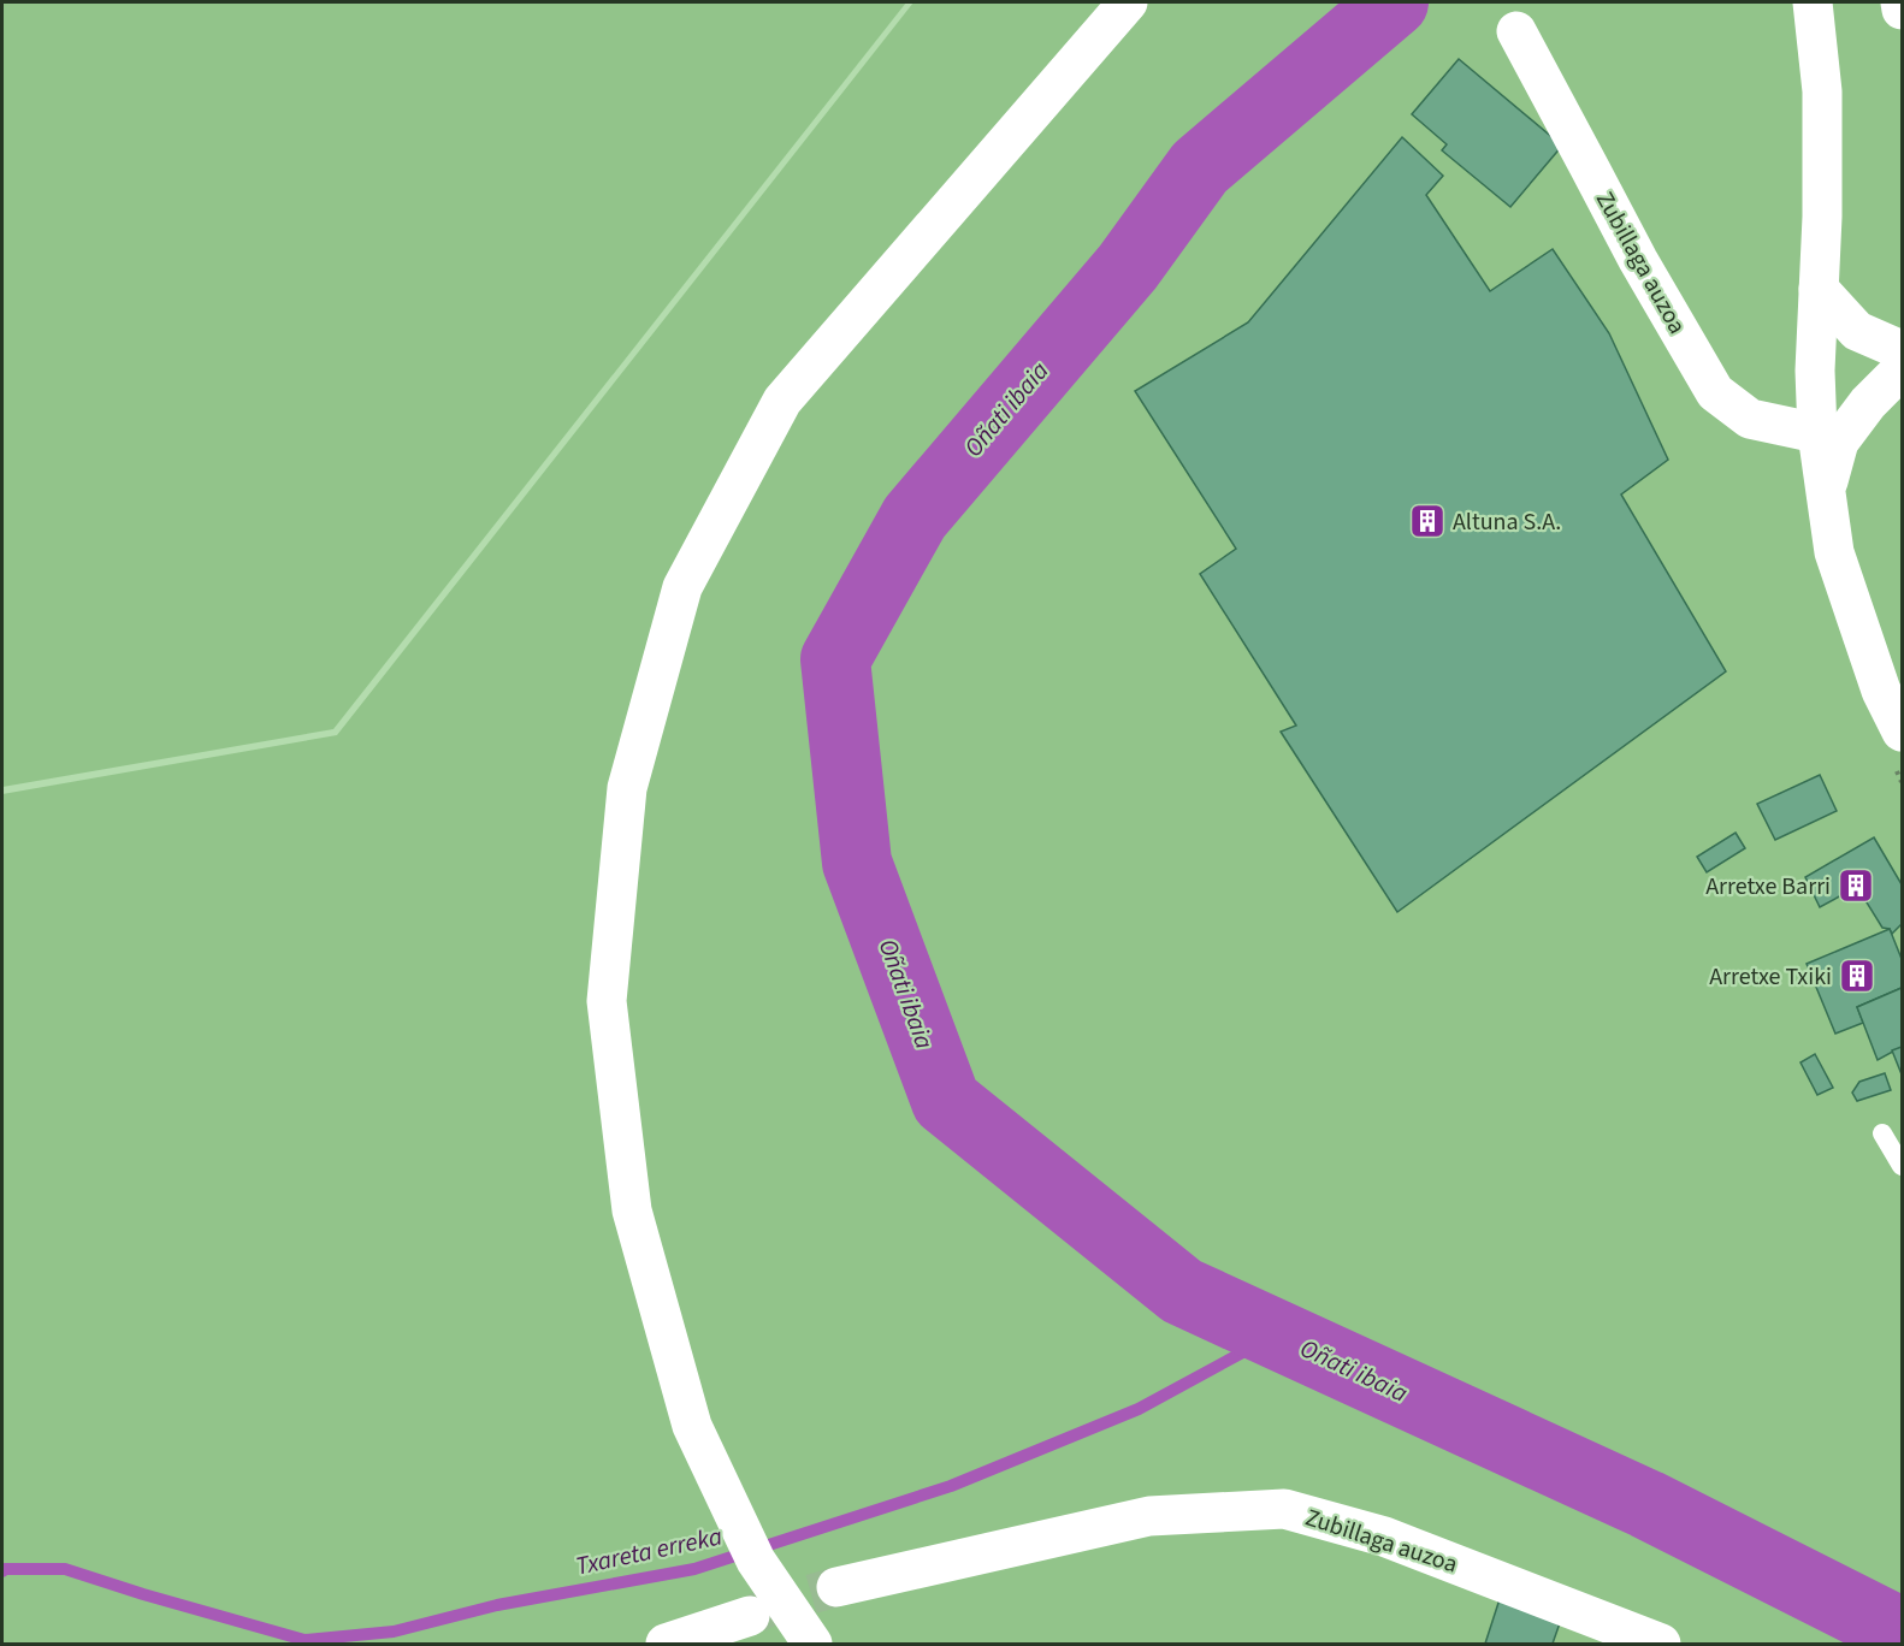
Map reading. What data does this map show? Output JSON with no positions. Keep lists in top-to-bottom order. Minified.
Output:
{"streets":{"street":["Zubillaga auzoa"]},"water":["Oñati ibaia","Txareta erreka"],"places":{"building":["Altuna S.A.","Arretxe Barri","Arretxe Txiki"]}}
